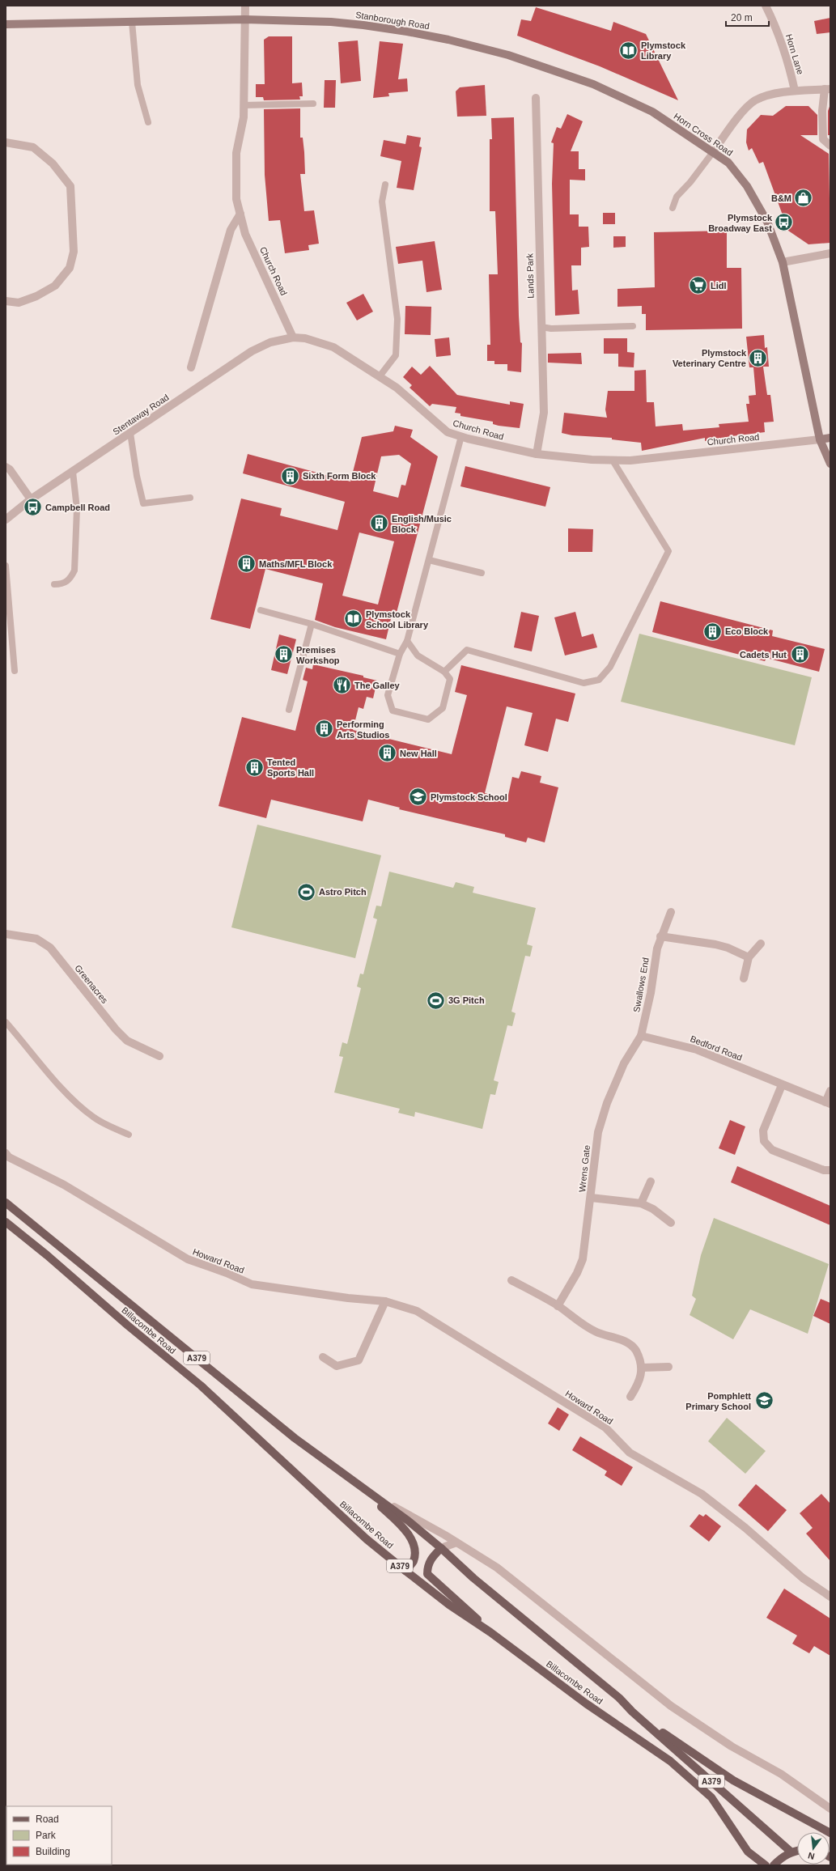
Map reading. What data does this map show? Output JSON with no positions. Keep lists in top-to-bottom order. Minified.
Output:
{"streets":{"main road":["Billacombe Road","A379"],"street":["Stanborough Road","Horn Lane","Horn Cross Road","Church Road","Lands Park","Stentaway Road","Greenacres","Swallows End","Bedford Road","Wrens Gate","Howard Road"]},"crossings":[["Stanborough Road","Horn Cross Road"],["Stanborough Road","Church Road"],["Horn Cross Road","Church Road"],["Church Road","Lands Park"],["Church Road","Stentaway Road"],["Swallows End","Bedford Road"],["Swallows End","Wrens Gate"],["Bedford Road","Wrens Gate"],["Billacombe Road","A379"]],"places":{"library":["Plymstock Library","Plymstock School Library"],"shop":["B&M"],"bus stop":["Plymstock Broadway East","Campbell Road"],"supermarket":["Lidl"],"building":["Plymstock Veterinary Centre","Sixth Form Block","English/Music Block","Maths/MFL Block","Eco Block","Premises Workshop","Cadets Hut","Performing Arts Studios","New Hall","Tented Sports Hall"],"restaurant":["The Galley"],"school or university":["Plymstock School","Pomphlett Primary School"],"sports":["Astro Pitch","3G Pitch"]},"legend":["Road","Park","Building"],"scale_bar":"20 m","north":"bottom"}
